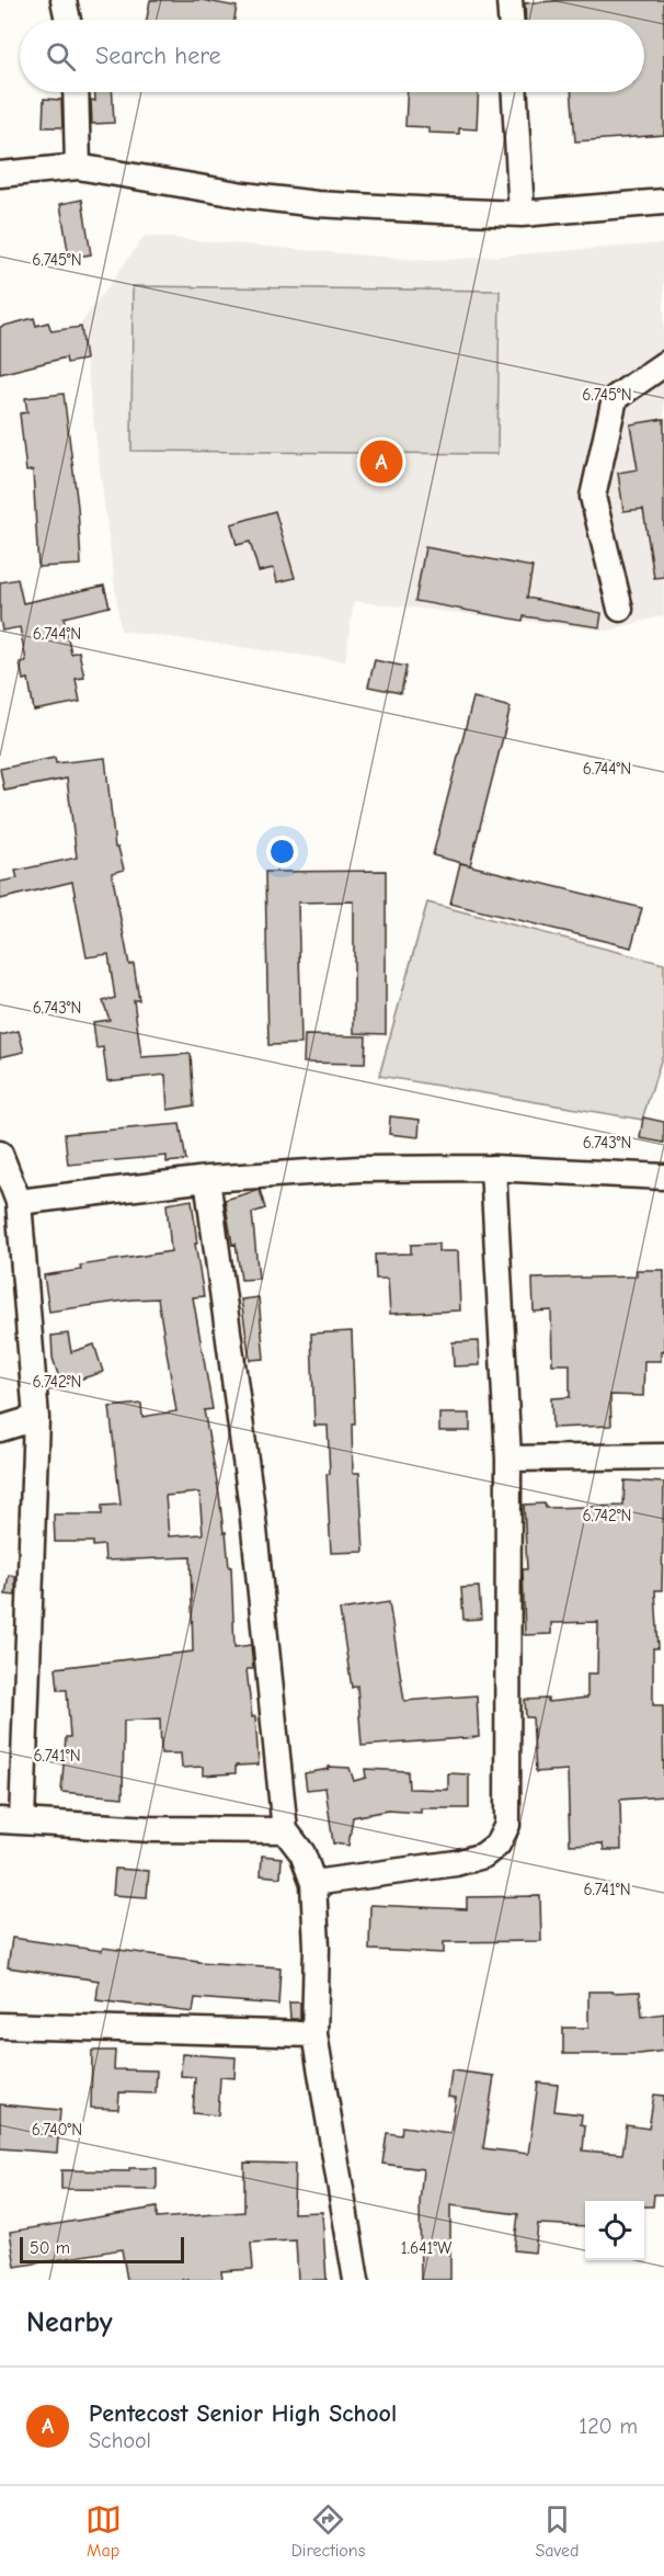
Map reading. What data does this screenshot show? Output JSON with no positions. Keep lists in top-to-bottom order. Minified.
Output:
{"scale_bar":"50 m","page":{"search":"Search here","pins":"A","scale":"50 m","heading":"Nearby","list":[{"mark":"A","name":"Pentecost Senior High School","note":"School","value":"120 m"}],"nav":["Map","Directions","Saved"]},"coordinates":["6.745°N","6.744°N","6.743°N","6.742°N","6.741°N","6.740°N","1.641°W"]}
